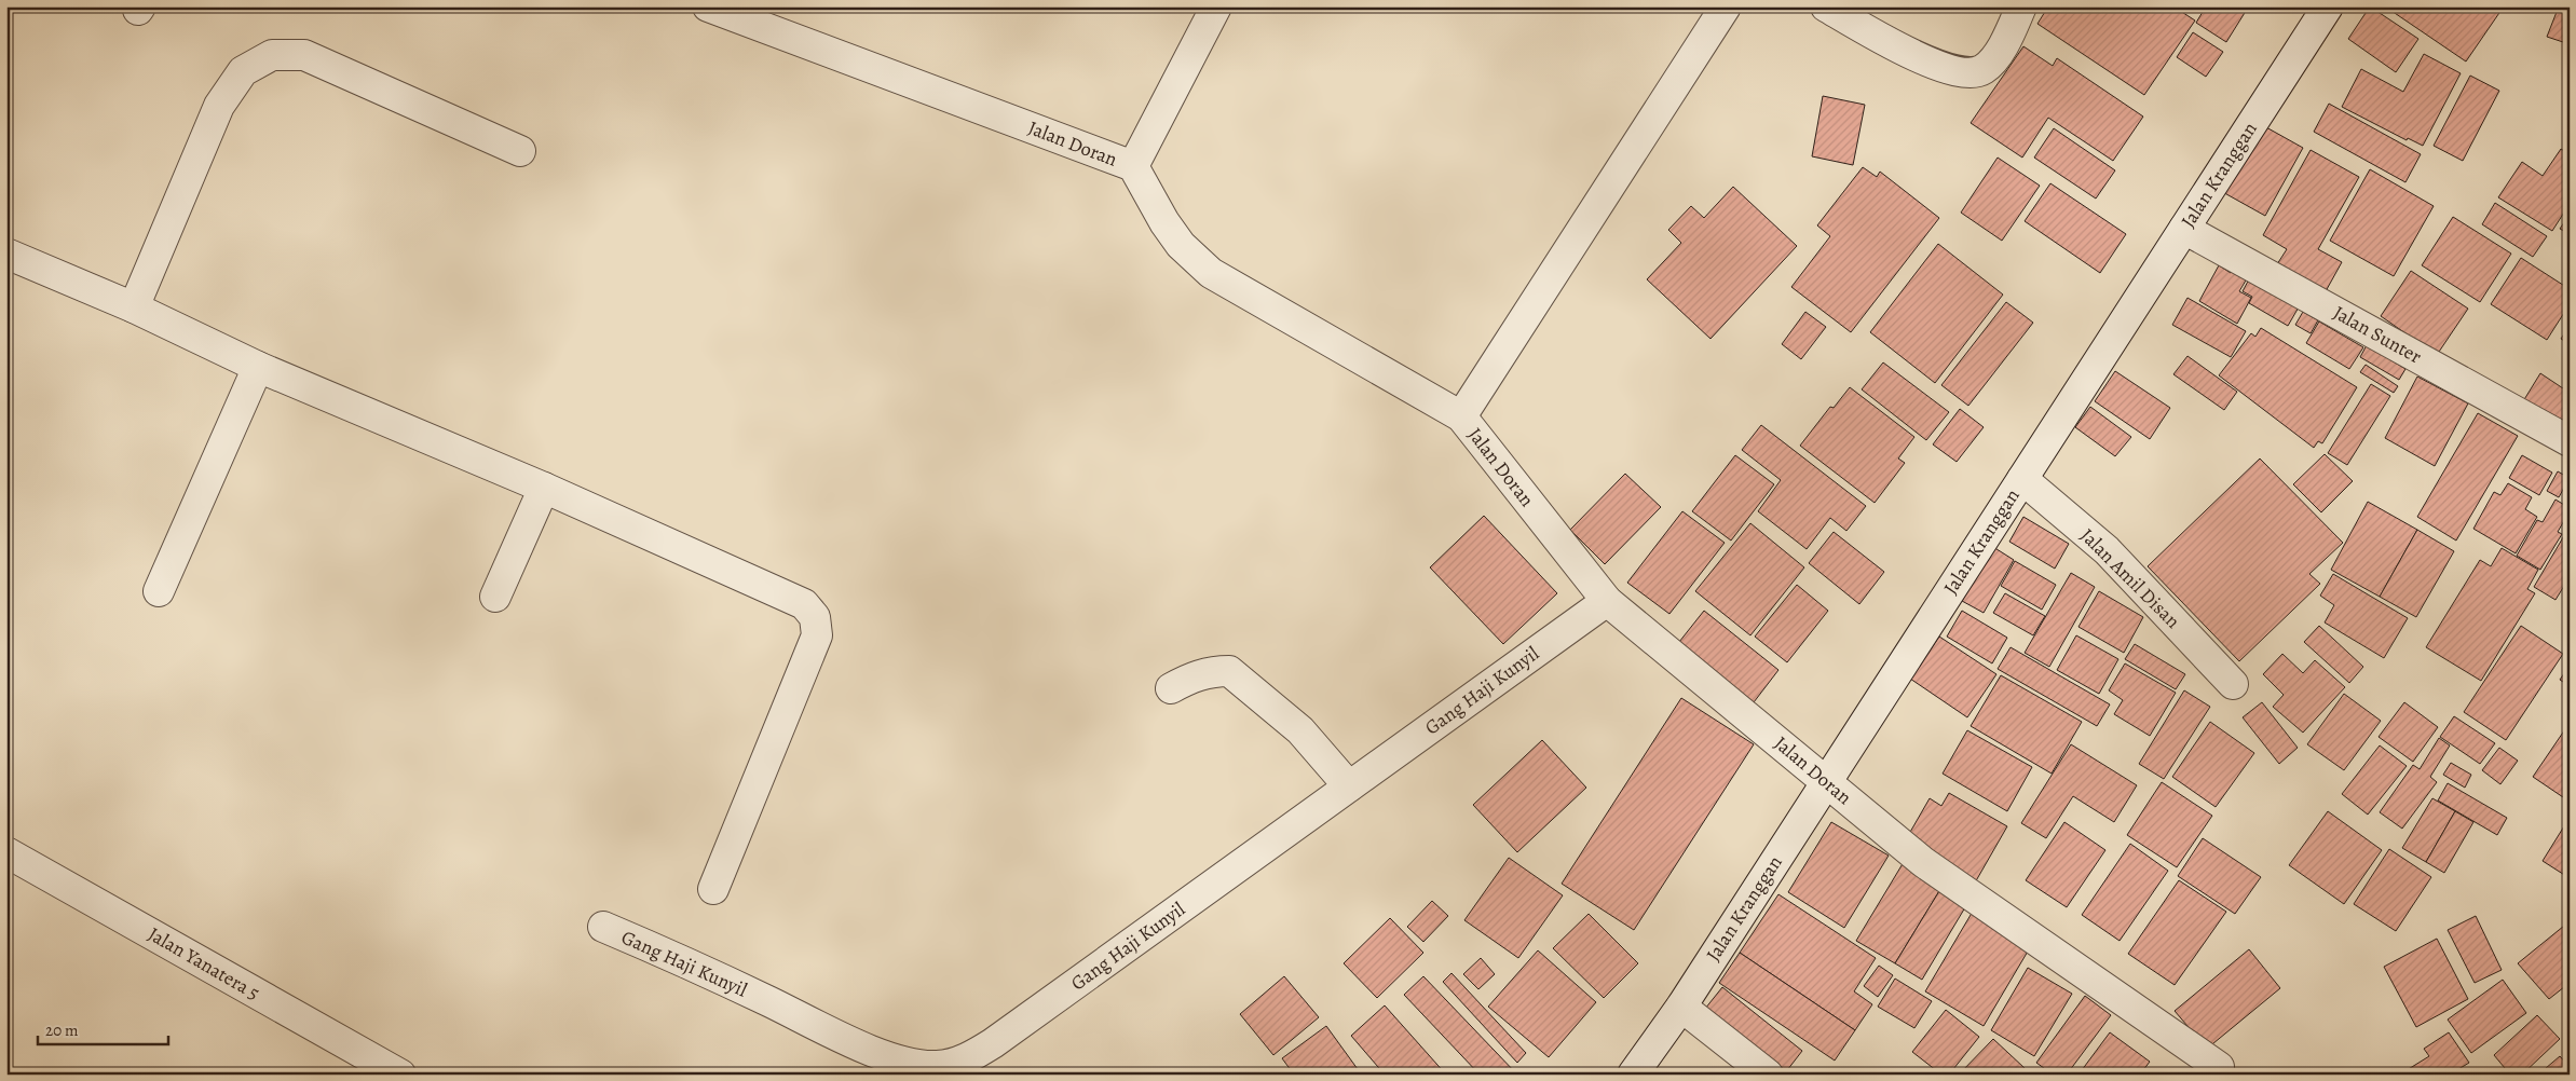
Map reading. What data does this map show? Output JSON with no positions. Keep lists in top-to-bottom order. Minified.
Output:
{"streets":{"street":["Jalan Doran","Jalan Kranggan","Jalan Sunter","Jalan Amil Disan","Gang Haji Kunyil","Jalan Yanatera 5"]},"crossings":[["Jalan Doran","Jalan Kranggan"],["Jalan Doran","Gang Haji Kunyil"],["Jalan Kranggan","Jalan Sunter"],["Jalan Kranggan","Jalan Amil Disan"]],"scale_bar":"20 m"}
